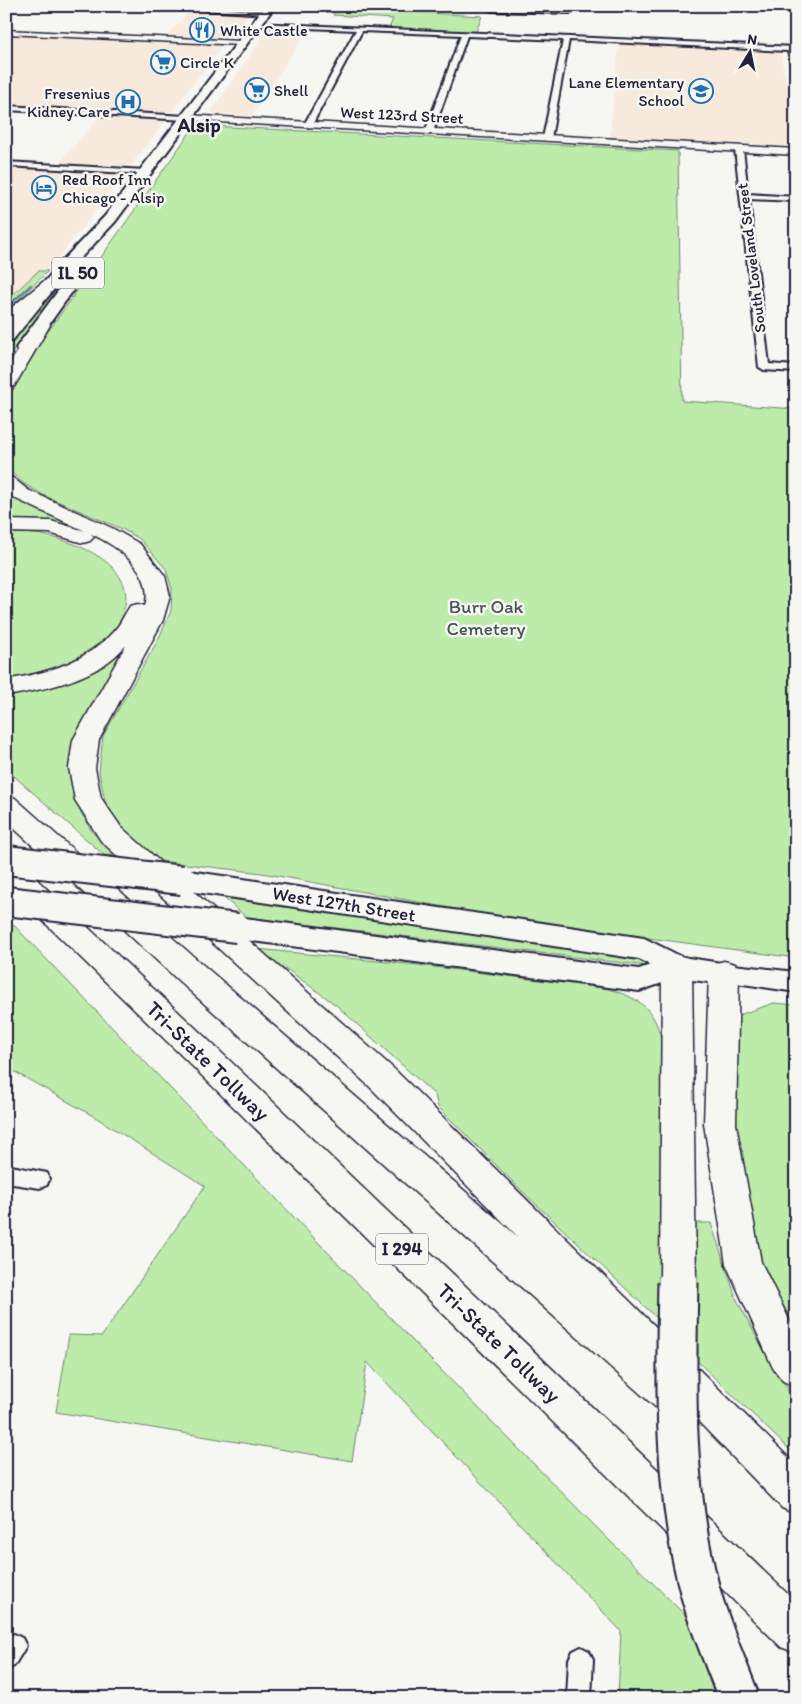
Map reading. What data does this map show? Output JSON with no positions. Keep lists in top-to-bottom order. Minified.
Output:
{"streets":{"highway":["Tri-State Tollway","I 294"],"main road":["IL 50","West 127th Street"],"street":["West 123rd Street","South Loveland Street"]},"crossings":[["West 123rd Street","South Loveland Street"],["West 123rd Street","IL 50"]],"districts":["Alsip"],"parks":["Burr Oak Cemetery"],"places":{"restaurant":["White Castle"],"supermarket":["Circle K","Shell"],"school or university":["Lane Elementary School"],"hospital":["Fresenius Kidney Care"],"hotel":["Red Roof Inn Chicago - Alsip"]},"north":"top"}
